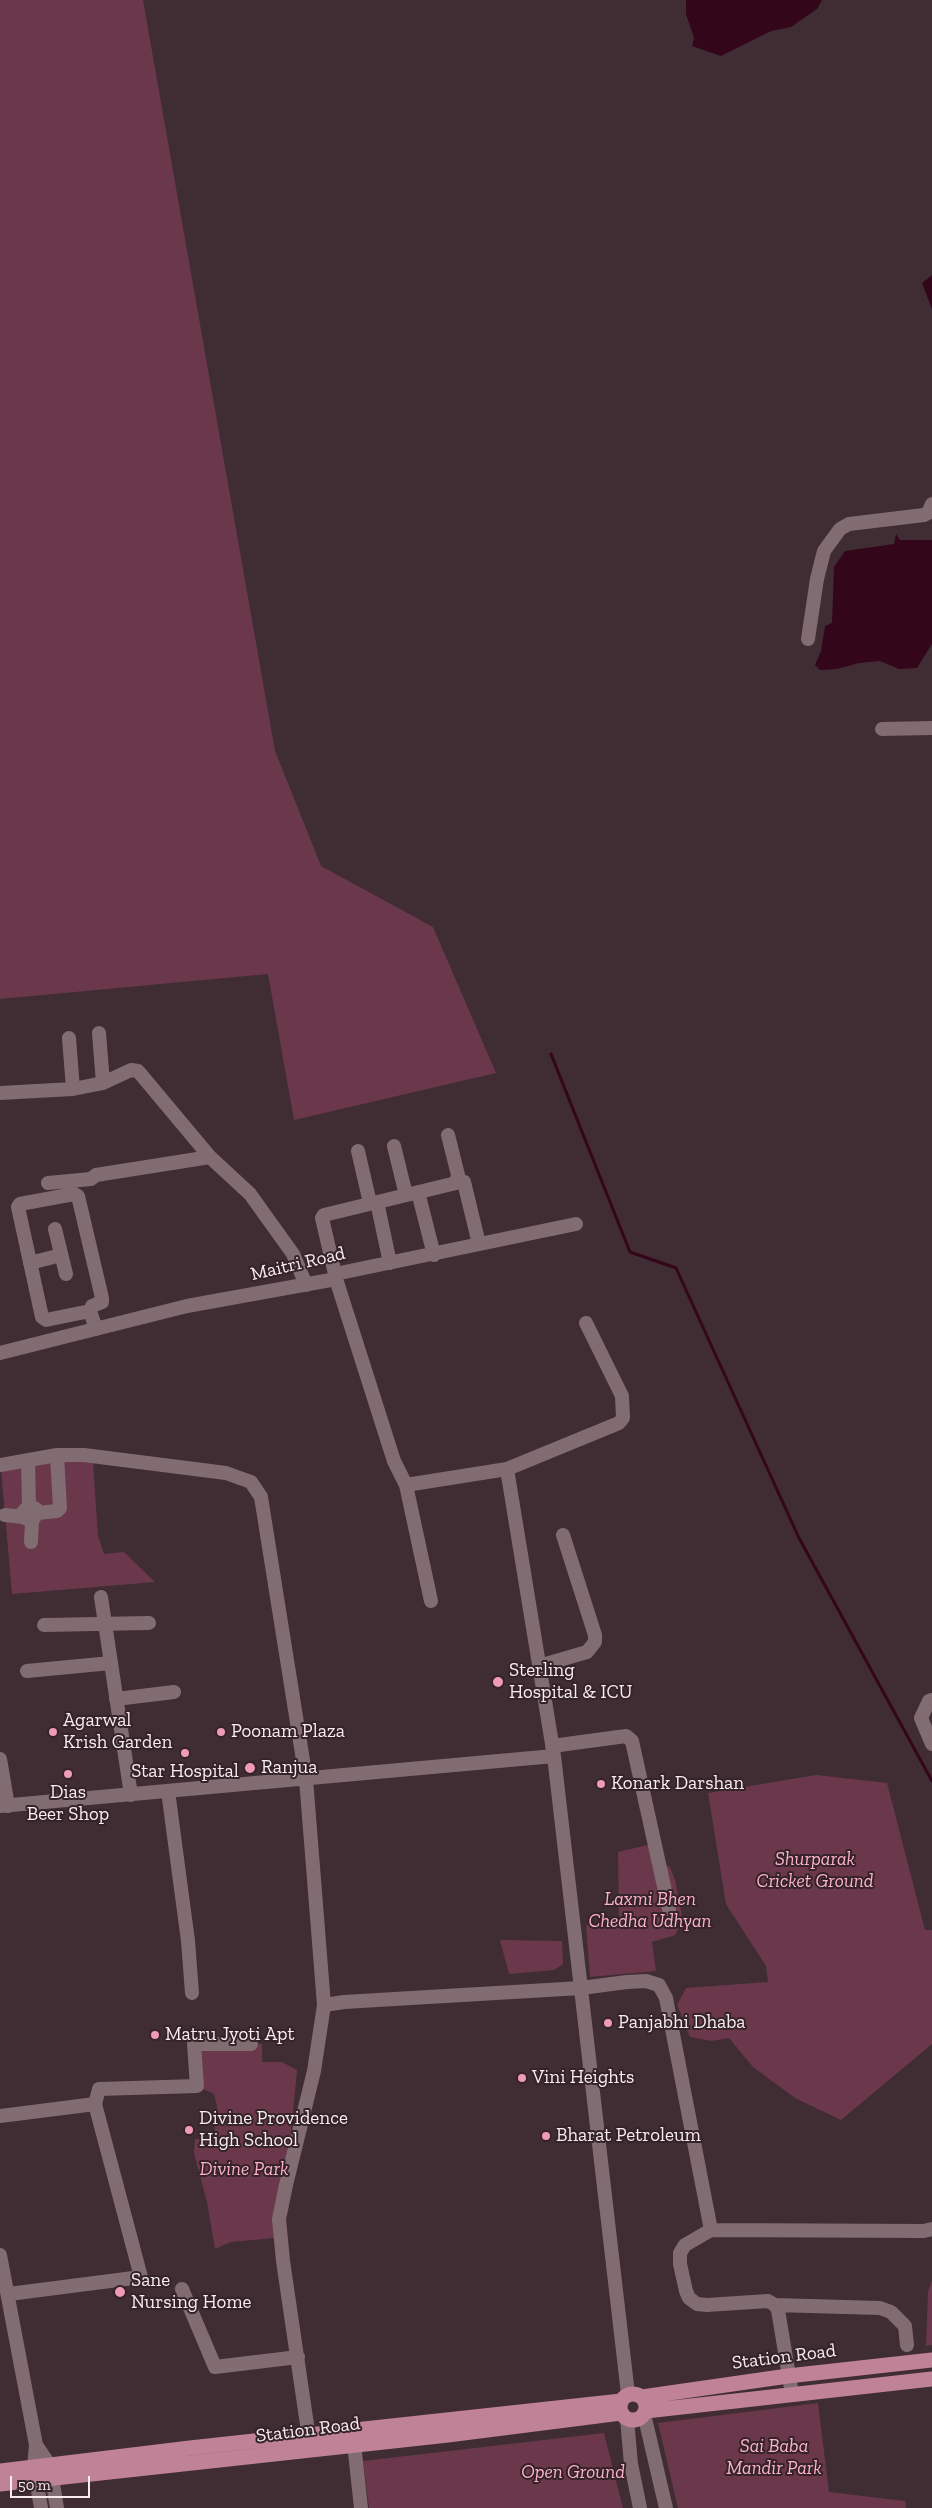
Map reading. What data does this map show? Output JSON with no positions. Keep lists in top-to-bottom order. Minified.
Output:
{"streets":{"main road":["Station Road"],"street":["Maitri Road"]},"parks":["Shurparak Cricket Ground","Laxmi Bhen Chedha Udhyan","Divine Park","Sai Baba Mandir Park","Open Ground"],"places":["Sterling Hospital & ICU","Agarwal Krish Garden","Poonam Plaza","Star Hospital","Ranjua","Dias Beer Shop","Konark Darshan","Panjabhi Dhaba","Matru Jyoti Apt","Vini Heights","Divine Providence High School","Bharat Petroleum","Sane Nursing Home"],"scale_bar":"50 m"}
